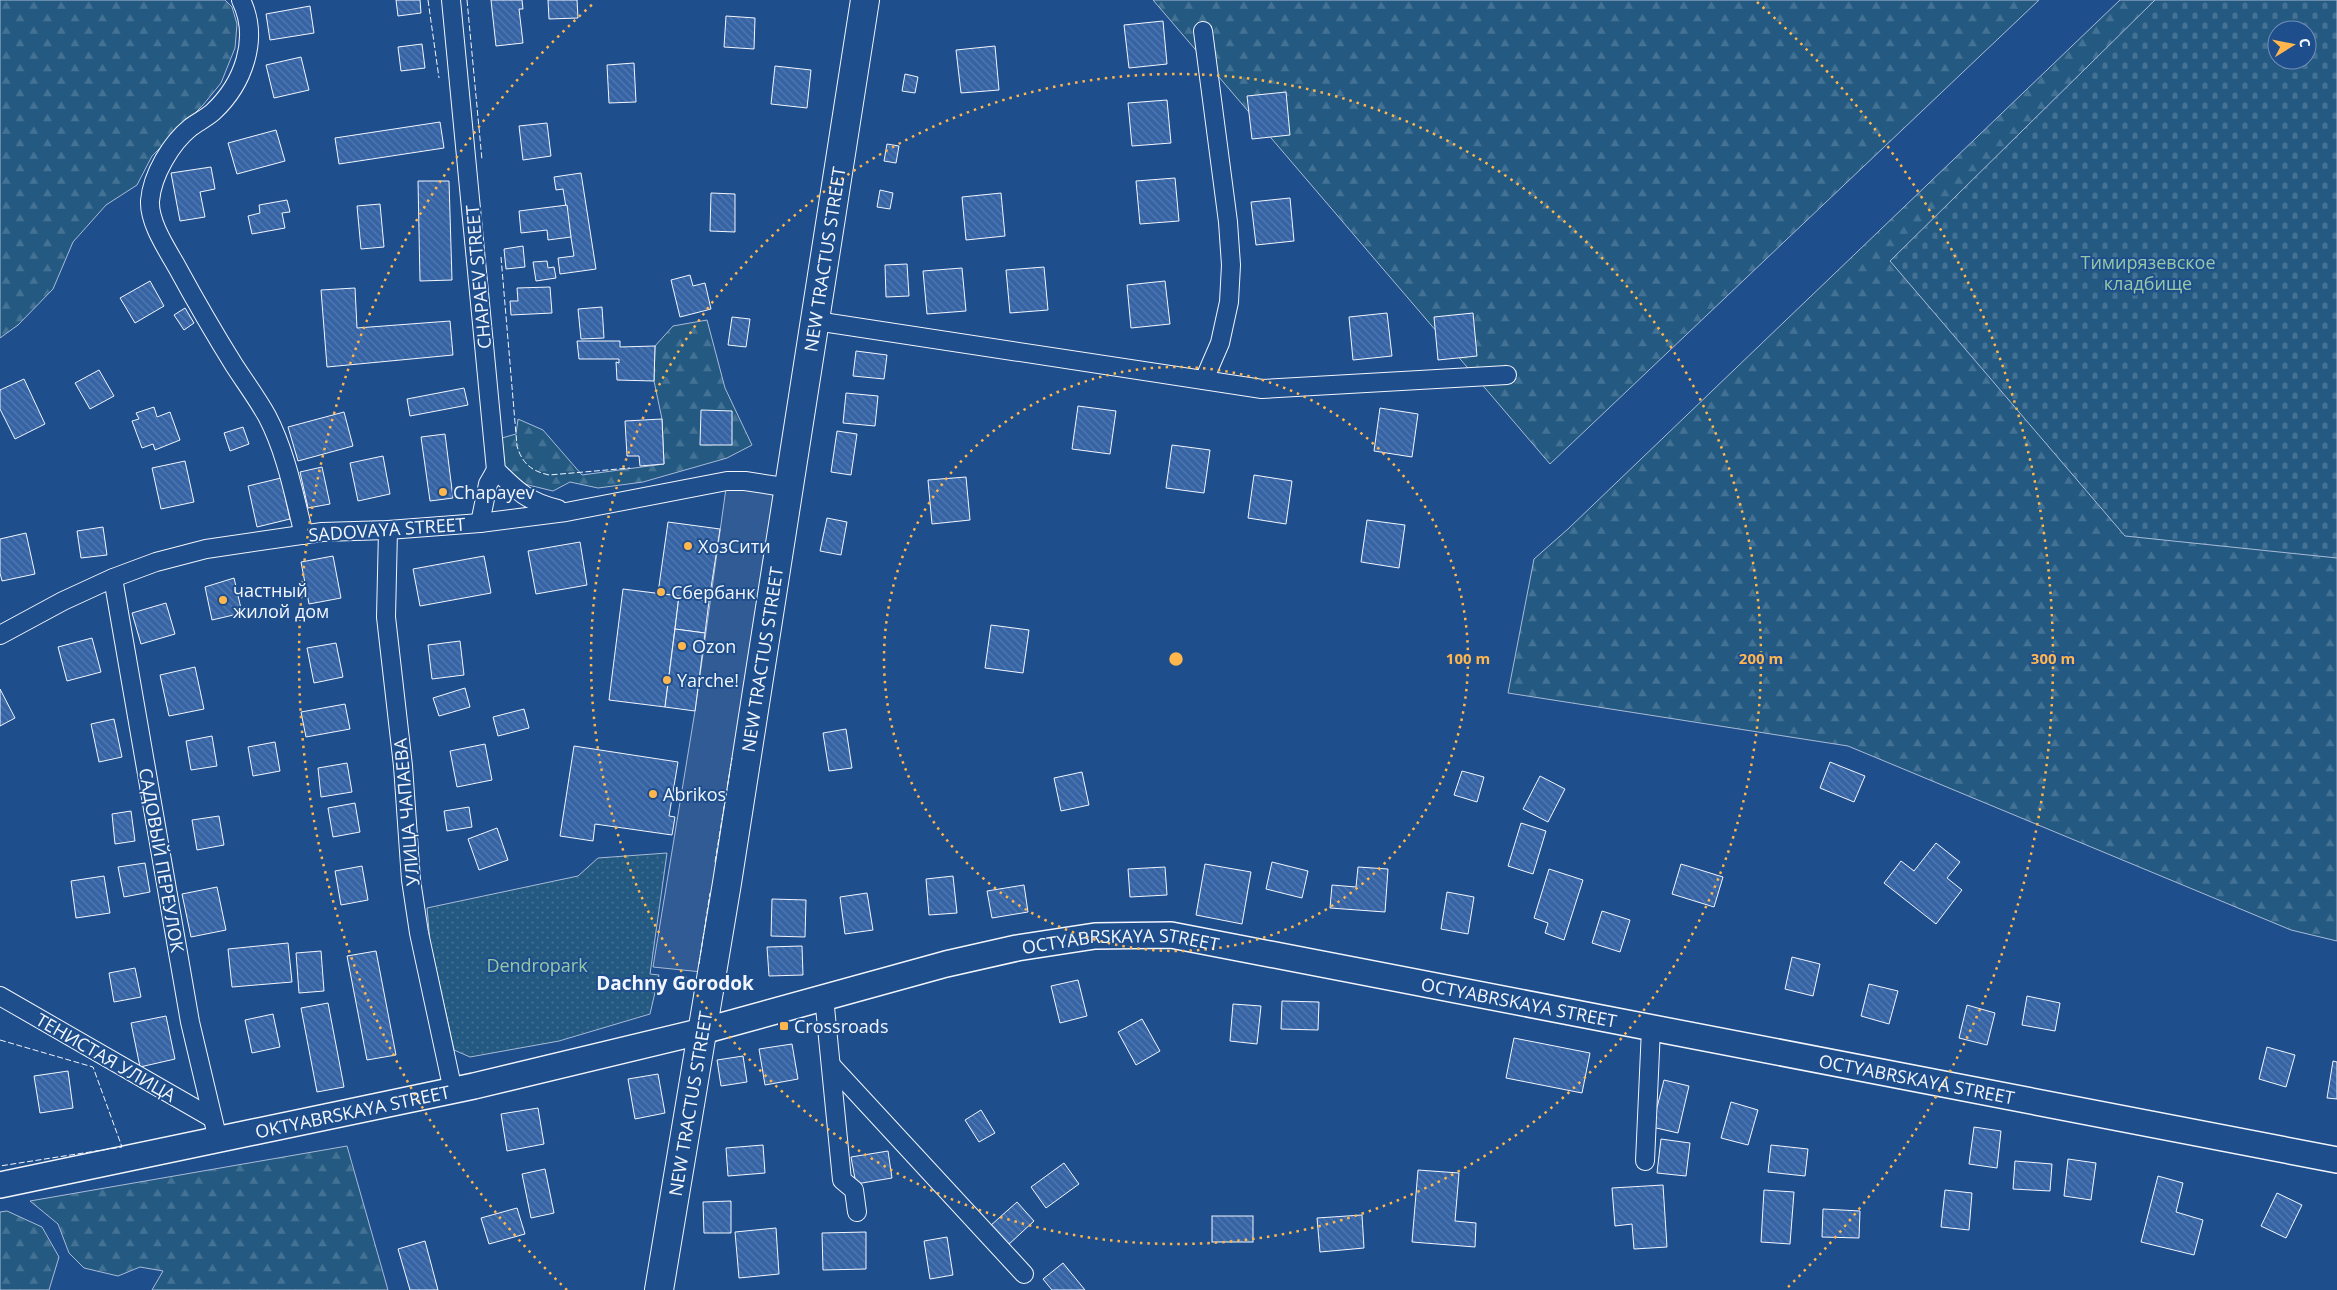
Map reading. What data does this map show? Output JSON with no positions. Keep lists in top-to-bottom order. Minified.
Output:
{"streets":{"main road":["NEW TRACTUS STREET"],"street":["CHAPAEV STREET","SADOVAYA STREET","УЛИЦА ЧАПАЕВА","САДОВЫЙ ПЕРЕУЛОК","OCTYABRSKAYA STREET","ТЕНИСТАЯ УЛИЦА","OKTYABRSKAYA STREET"]},"crossings":[["NEW TRACTUS STREET","SADOVAYA STREET"],["NEW TRACTUS STREET","OCTYABRSKAYA STREET"],["NEW TRACTUS STREET","OKTYABRSKAYA STREET"],["SADOVAYA STREET","УЛИЦА ЧАПАЕВА"],["SADOVAYA STREET","САДОВЫЙ ПЕРЕУЛОК"],["УЛИЦА ЧАПАЕВА","OKTYABRSKAYA STREET"],["САДОВЫЙ ПЕРЕУЛОК","ТЕНИСТАЯ УЛИЦА"],["САДОВЫЙ ПЕРЕУЛОК","OKTYABRSKAYA STREET"],["OCTYABRSKAYA STREET","OKTYABRSKAYA STREET"],["ТЕНИСТАЯ УЛИЦА","OKTYABRSKAYA STREET"]],"districts":["Dachny Gorodok"],"parks":["Тимирязевское кладбище","Dendropark"],"places":{"other":["Chapayev","ХозСити","Сбербанк","частный жилой дом","Ozon","Yarche!","Abrikos"],"transit":["Crossroads"]},"north":"right","rings":["100 m","200 m","300 m"]}
